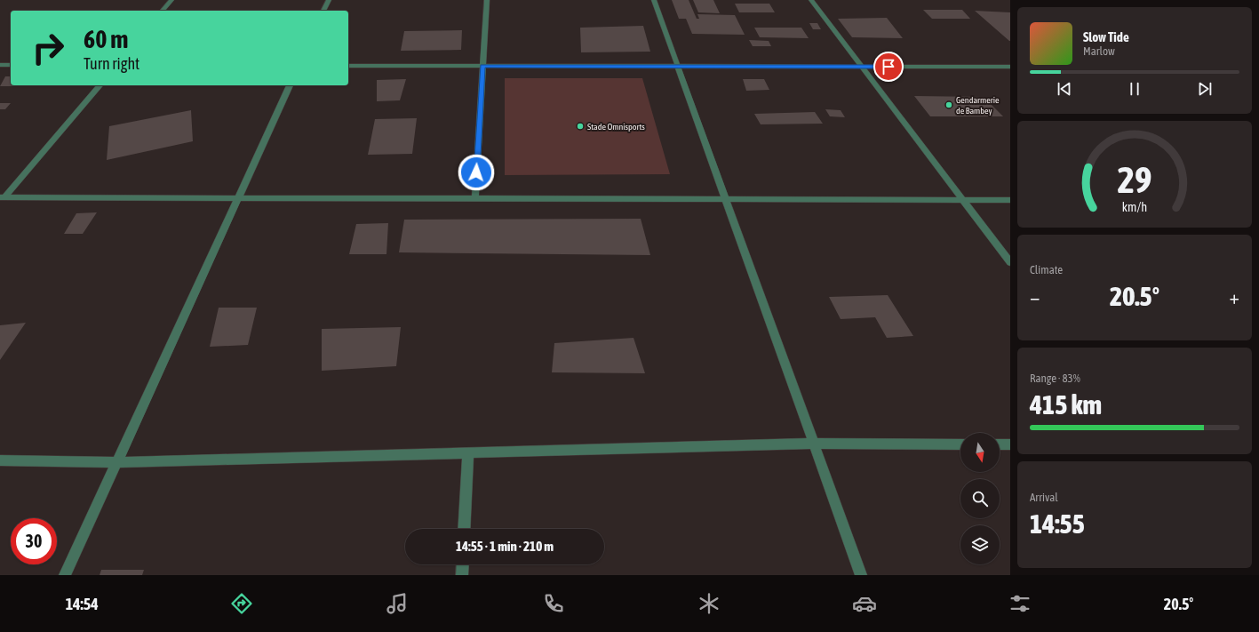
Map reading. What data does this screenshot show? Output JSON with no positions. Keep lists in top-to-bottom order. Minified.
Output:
{"places":["Gendarmerie de Bambey","Stade Omnisports"],"north":"bottom","page":{"turn":["60 m","Turn right"],"song":["Slow Tide","Marlow"],"tile":["Climate",["Range · 83%","415 km"],["Arrival","14:55"]],"heat":["−","20.5°","+"],"limit":"30","trip":"14:55 · 1 min · 210 m","tabs":["14:54","20.5°"],"gauge":["29","km/h"]}}
